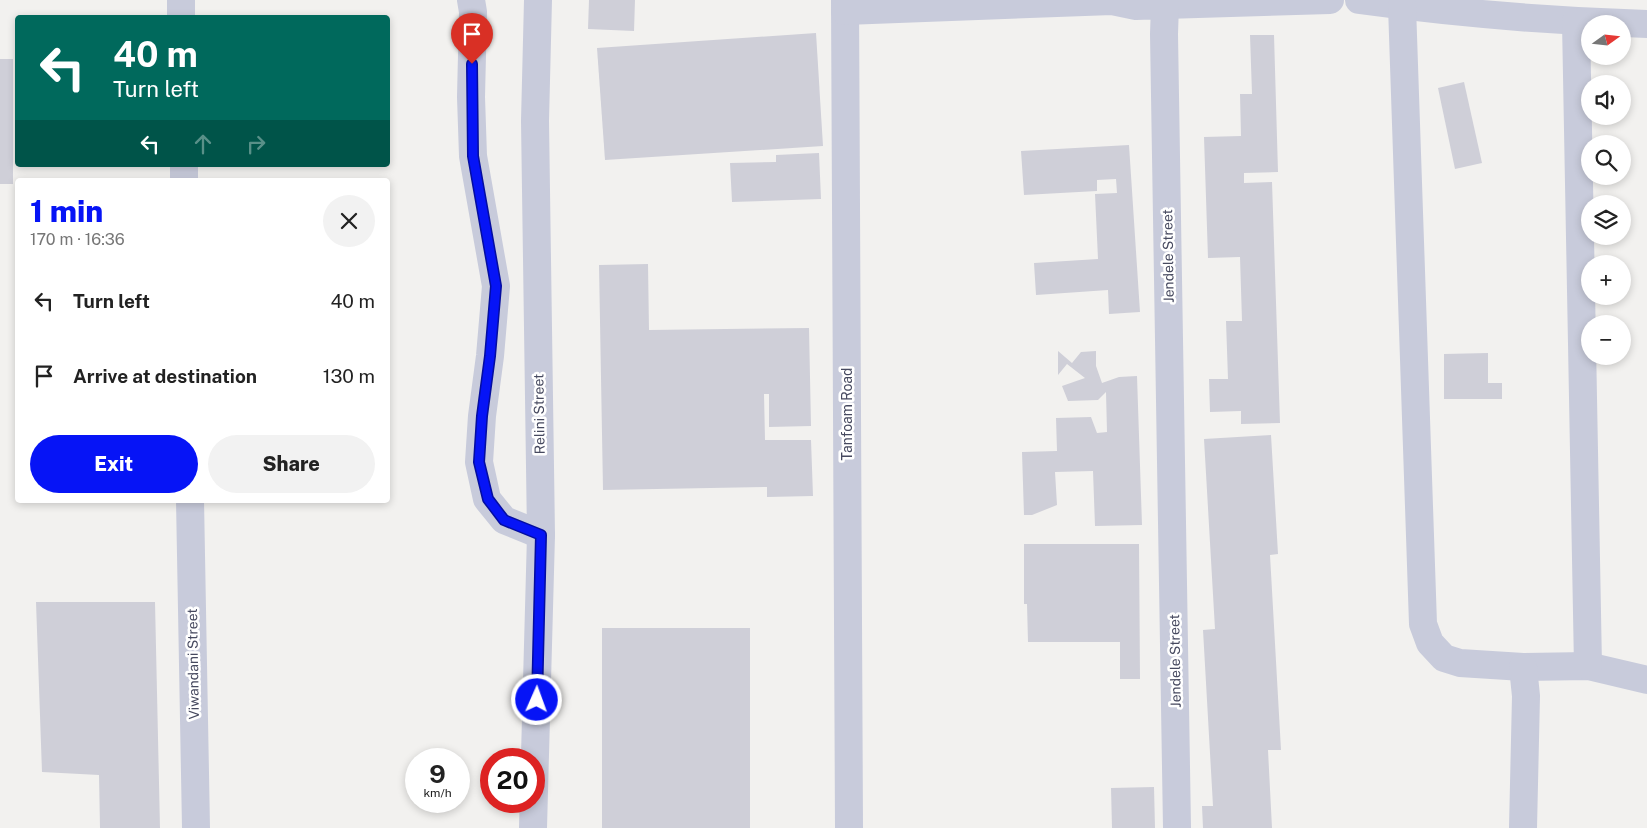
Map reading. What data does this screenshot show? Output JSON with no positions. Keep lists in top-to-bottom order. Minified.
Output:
{"streets":{"street":["Jendele Street","Relini Street","Tanfoam Road","Viwandani Street"]},"north":"right","page":{"map_buttons":["+","−"],"turn":["40 m","Turn left"],"heading":["1 min","170 m · 16:36"],"list":[{"name":"Turn left","value":"40 m"},{"name":"Arrive at destination","value":"130 m"}],"buttons":["Exit","Share"],"speed":"9 km/h","limit":"20"}}
